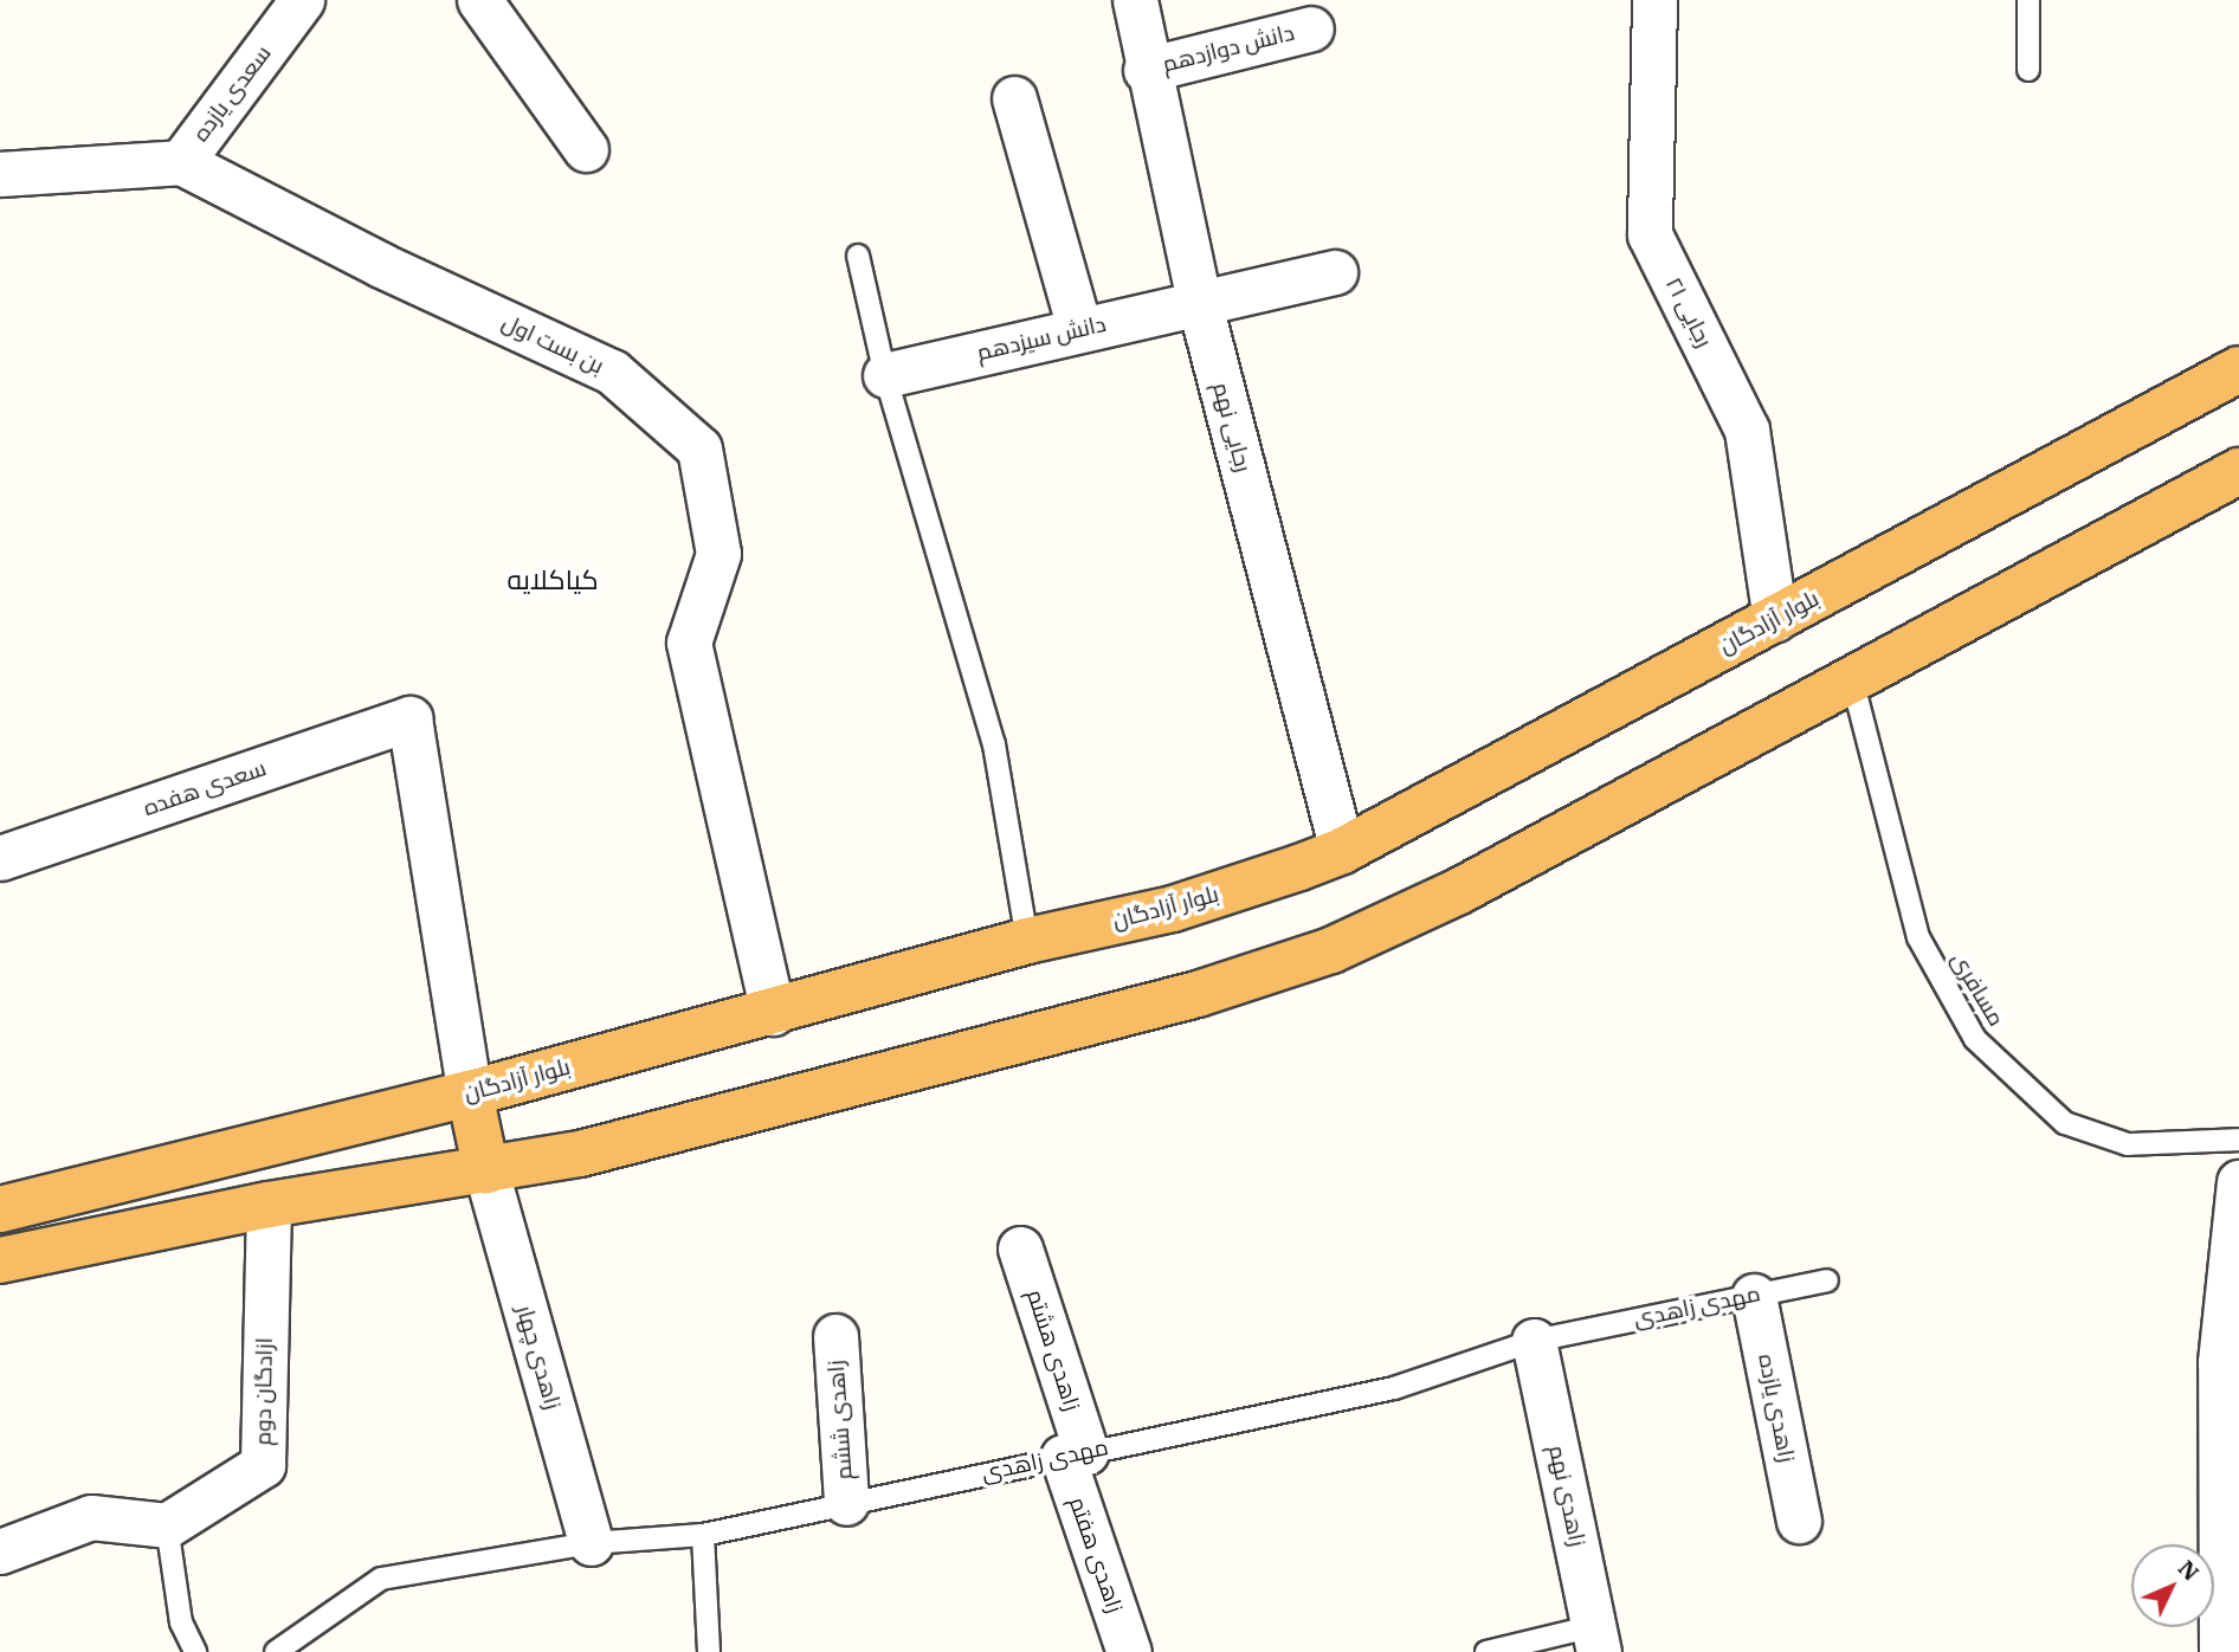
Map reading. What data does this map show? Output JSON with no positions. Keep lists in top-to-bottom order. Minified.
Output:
{"streets":{"highway":["بلوار آزادگان"],"street":["دانش دوازدهم","سعدی یازده","رجایی ۲۱","دانش سیزدهم","بن بست اول","رجایی نهم","سعدی هفده","زاهدی هشتم","زاهدی چهار","ازادگان دوم","زاهدی یازده","زاهدی ششم","زاهدی نهم","زاهدی هفتم"],"lane":["مسافری","مهدی زاهدی"]},"crossings":[["دانش دوازدهم","رجایی نهم"],["سعدی یازده","بن بست اول"],["رجایی ۲۱","بلوار آزادگان"],["دانش سیزدهم","رجایی نهم"],["بن بست اول","بلوار آزادگان"],["رجایی نهم","بلوار آزادگان"],["بلوار آزادگان","سعدی هفده"],["مهدی زاهدی","زاهدی هشتم"],["مهدی زاهدی","زاهدی چهار"],["مهدی زاهدی","زاهدی یازده"],["مهدی زاهدی","زاهدی ششم"],["مهدی زاهدی","زاهدی نهم"],["مهدی زاهدی","زاهدی هفتم"],["زاهدی هشتم","زاهدی هفتم"]],"districts":["کیاکلایه"],"north":"top right"}
